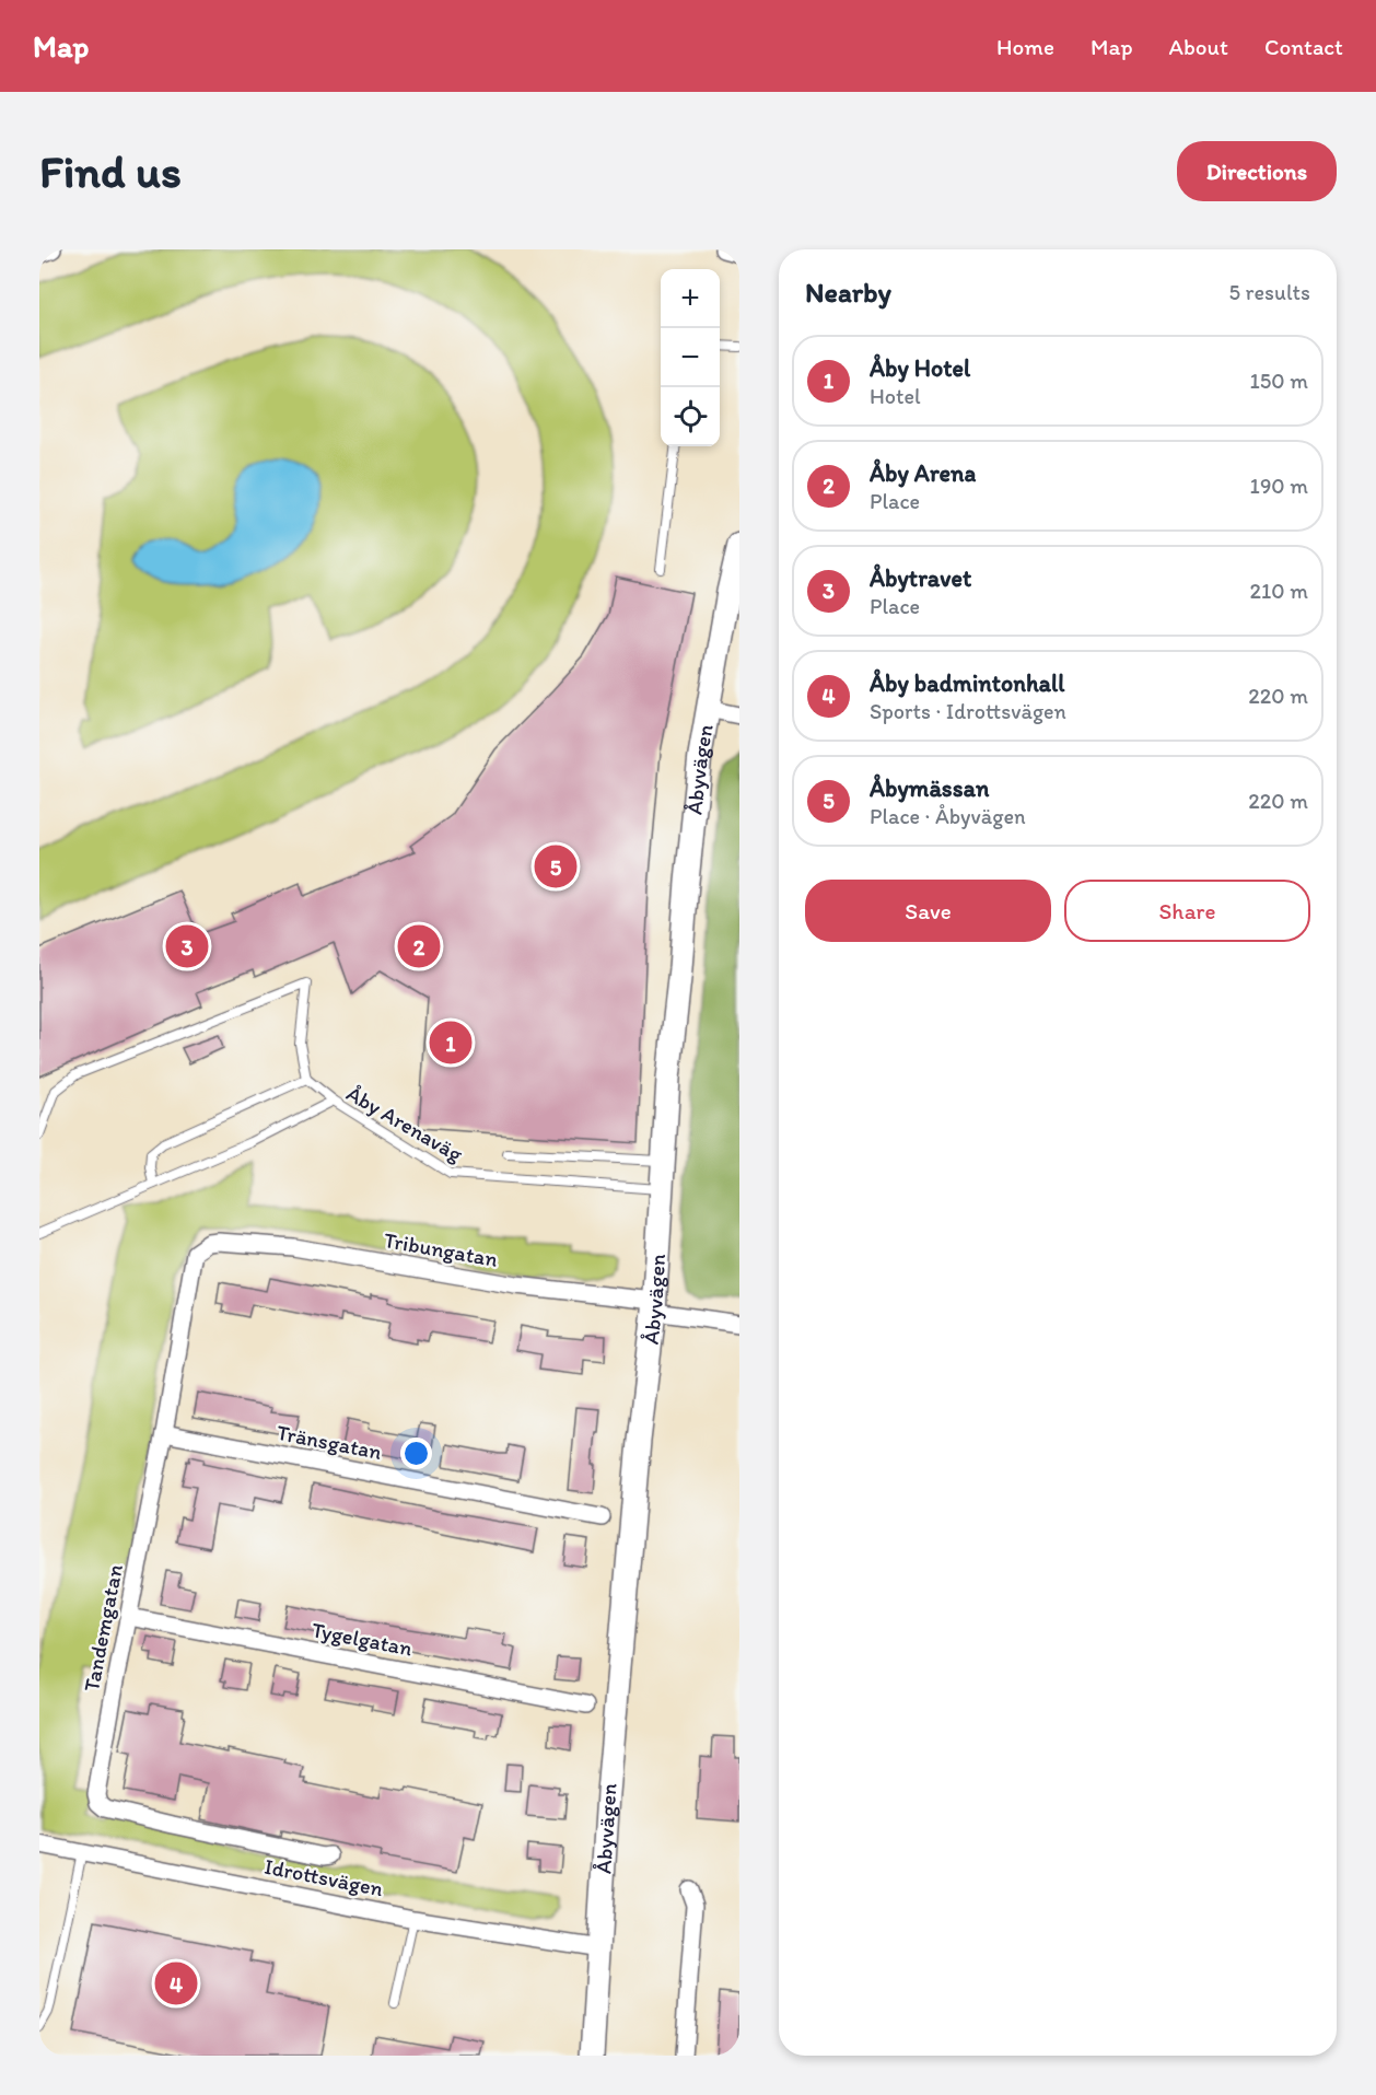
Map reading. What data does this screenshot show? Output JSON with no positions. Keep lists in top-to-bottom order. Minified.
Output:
{"streets":{"street":["Åbyvägen","Tribungatan","Tränsgatan","Tandemgatan","Tygelgatan","Idrottsvägen"],"lane":["Åby Arenaväg"]},"crossings":[["Åbyvägen","Åby Arenaväg"],["Åbyvägen","Tribungatan"],["Åbyvägen","Idrottsvägen"],["Tribungatan","Tandemgatan"],["Tränsgatan","Tandemgatan"],["Tandemgatan","Tygelgatan"]],"page":{"header":"Map","nav":["Home","Map","About","Contact"],"buttons":["Directions",["Save","Share"]],"title":"Find us","heading":["Nearby","5 results"],"map_buttons":["+","−"],"list":[{"mark":"1","name":"Åby Hotel","note":"Hotel","value":"150 m"},{"mark":"2","name":"Åby Arena","note":"Place","value":"190 m"},{"mark":"3","name":"Åbytravet","note":"Place","value":"210 m"},{"mark":"4","name":"Åby badmintonhall","note":"Sports · Idrottsvägen","value":"220 m"},{"mark":"5","name":"Åbymässan","note":"Place · Åbyvägen","value":"220 m"}],"pins":["5","2","3","1","4"]}}
